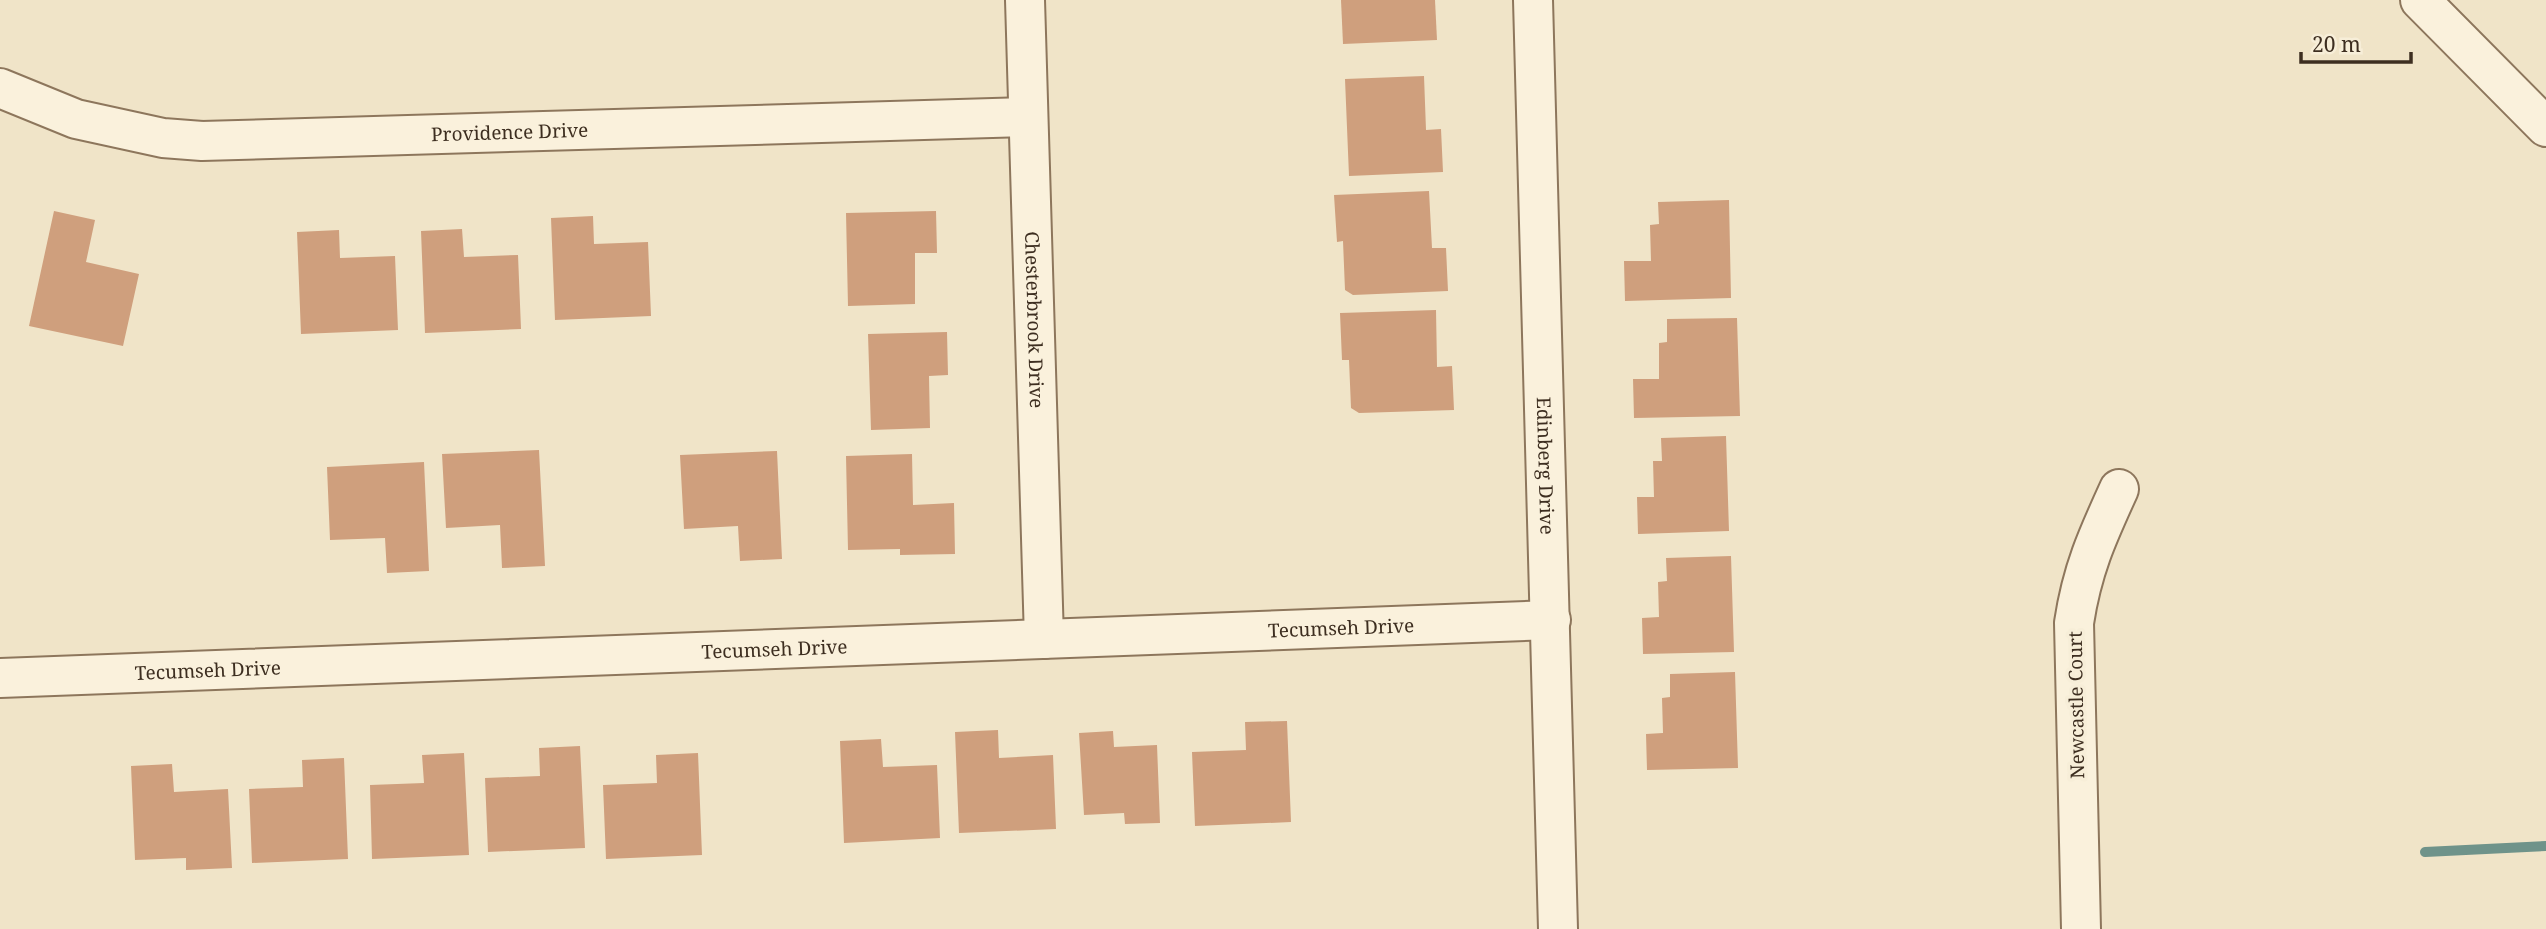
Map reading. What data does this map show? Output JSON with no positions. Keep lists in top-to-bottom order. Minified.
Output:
{"streets":{"street":["Providence Drive","Chesterbrook Drive","Edinberg Drive","Tecumseh Drive","Newcastle Court"]},"crossings":[["Providence Drive","Chesterbrook Drive"],["Chesterbrook Drive","Tecumseh Drive"],["Edinberg Drive","Tecumseh Drive"]],"scale_bar":"20 m"}
